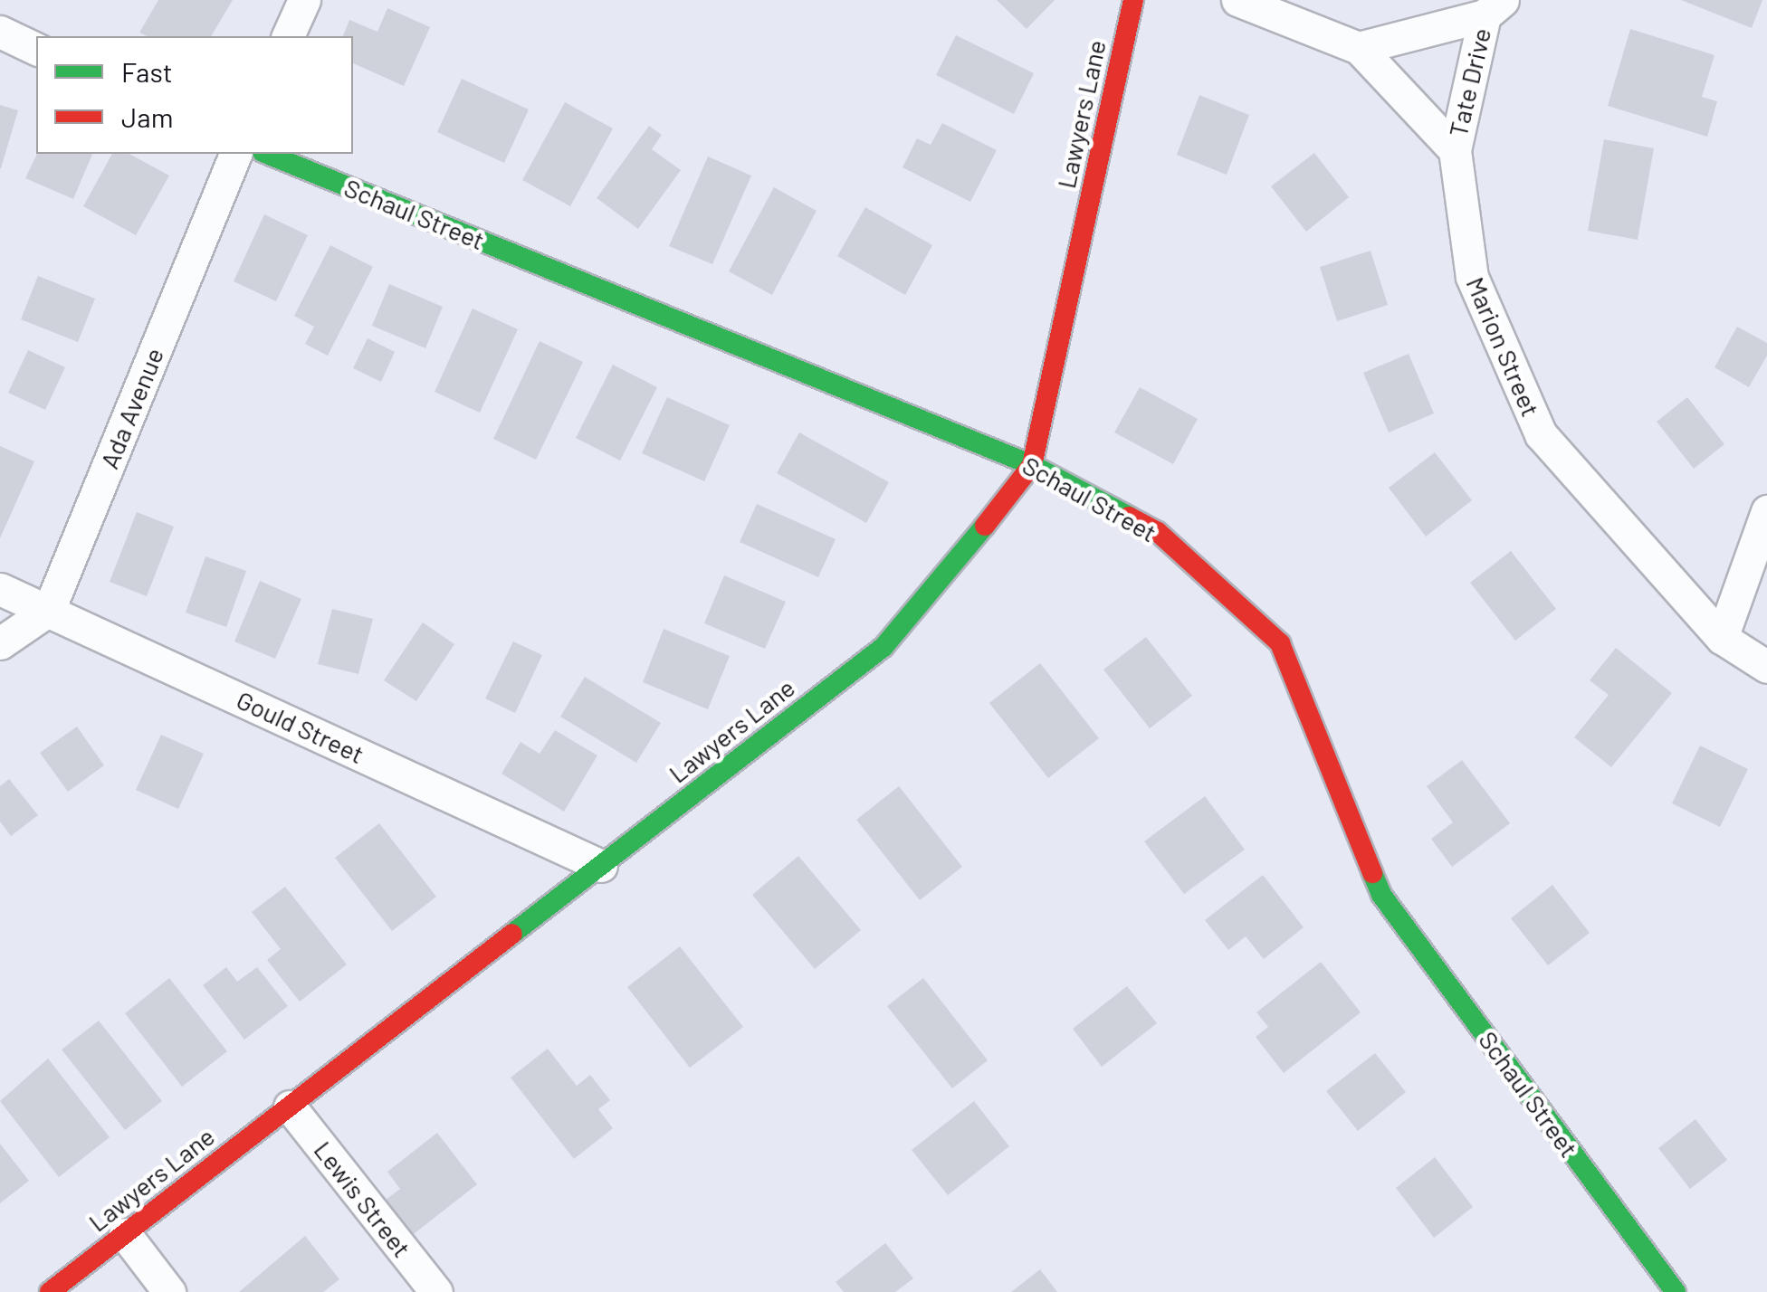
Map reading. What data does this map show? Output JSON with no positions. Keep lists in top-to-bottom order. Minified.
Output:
{"streets":{"street":["Tate Drive","Lawyers Lane","Schaul Street","Marion Street","Ada Avenue","Gould Street","Lewis Street"]},"crossings":[["Tate Drive","Marion Street"],["Lawyers Lane","Schaul Street"],["Lawyers Lane","Gould Street"],["Lawyers Lane","Lewis Street"],["Ada Avenue","Gould Street"]],"legend":["Fast","Jam"]}
